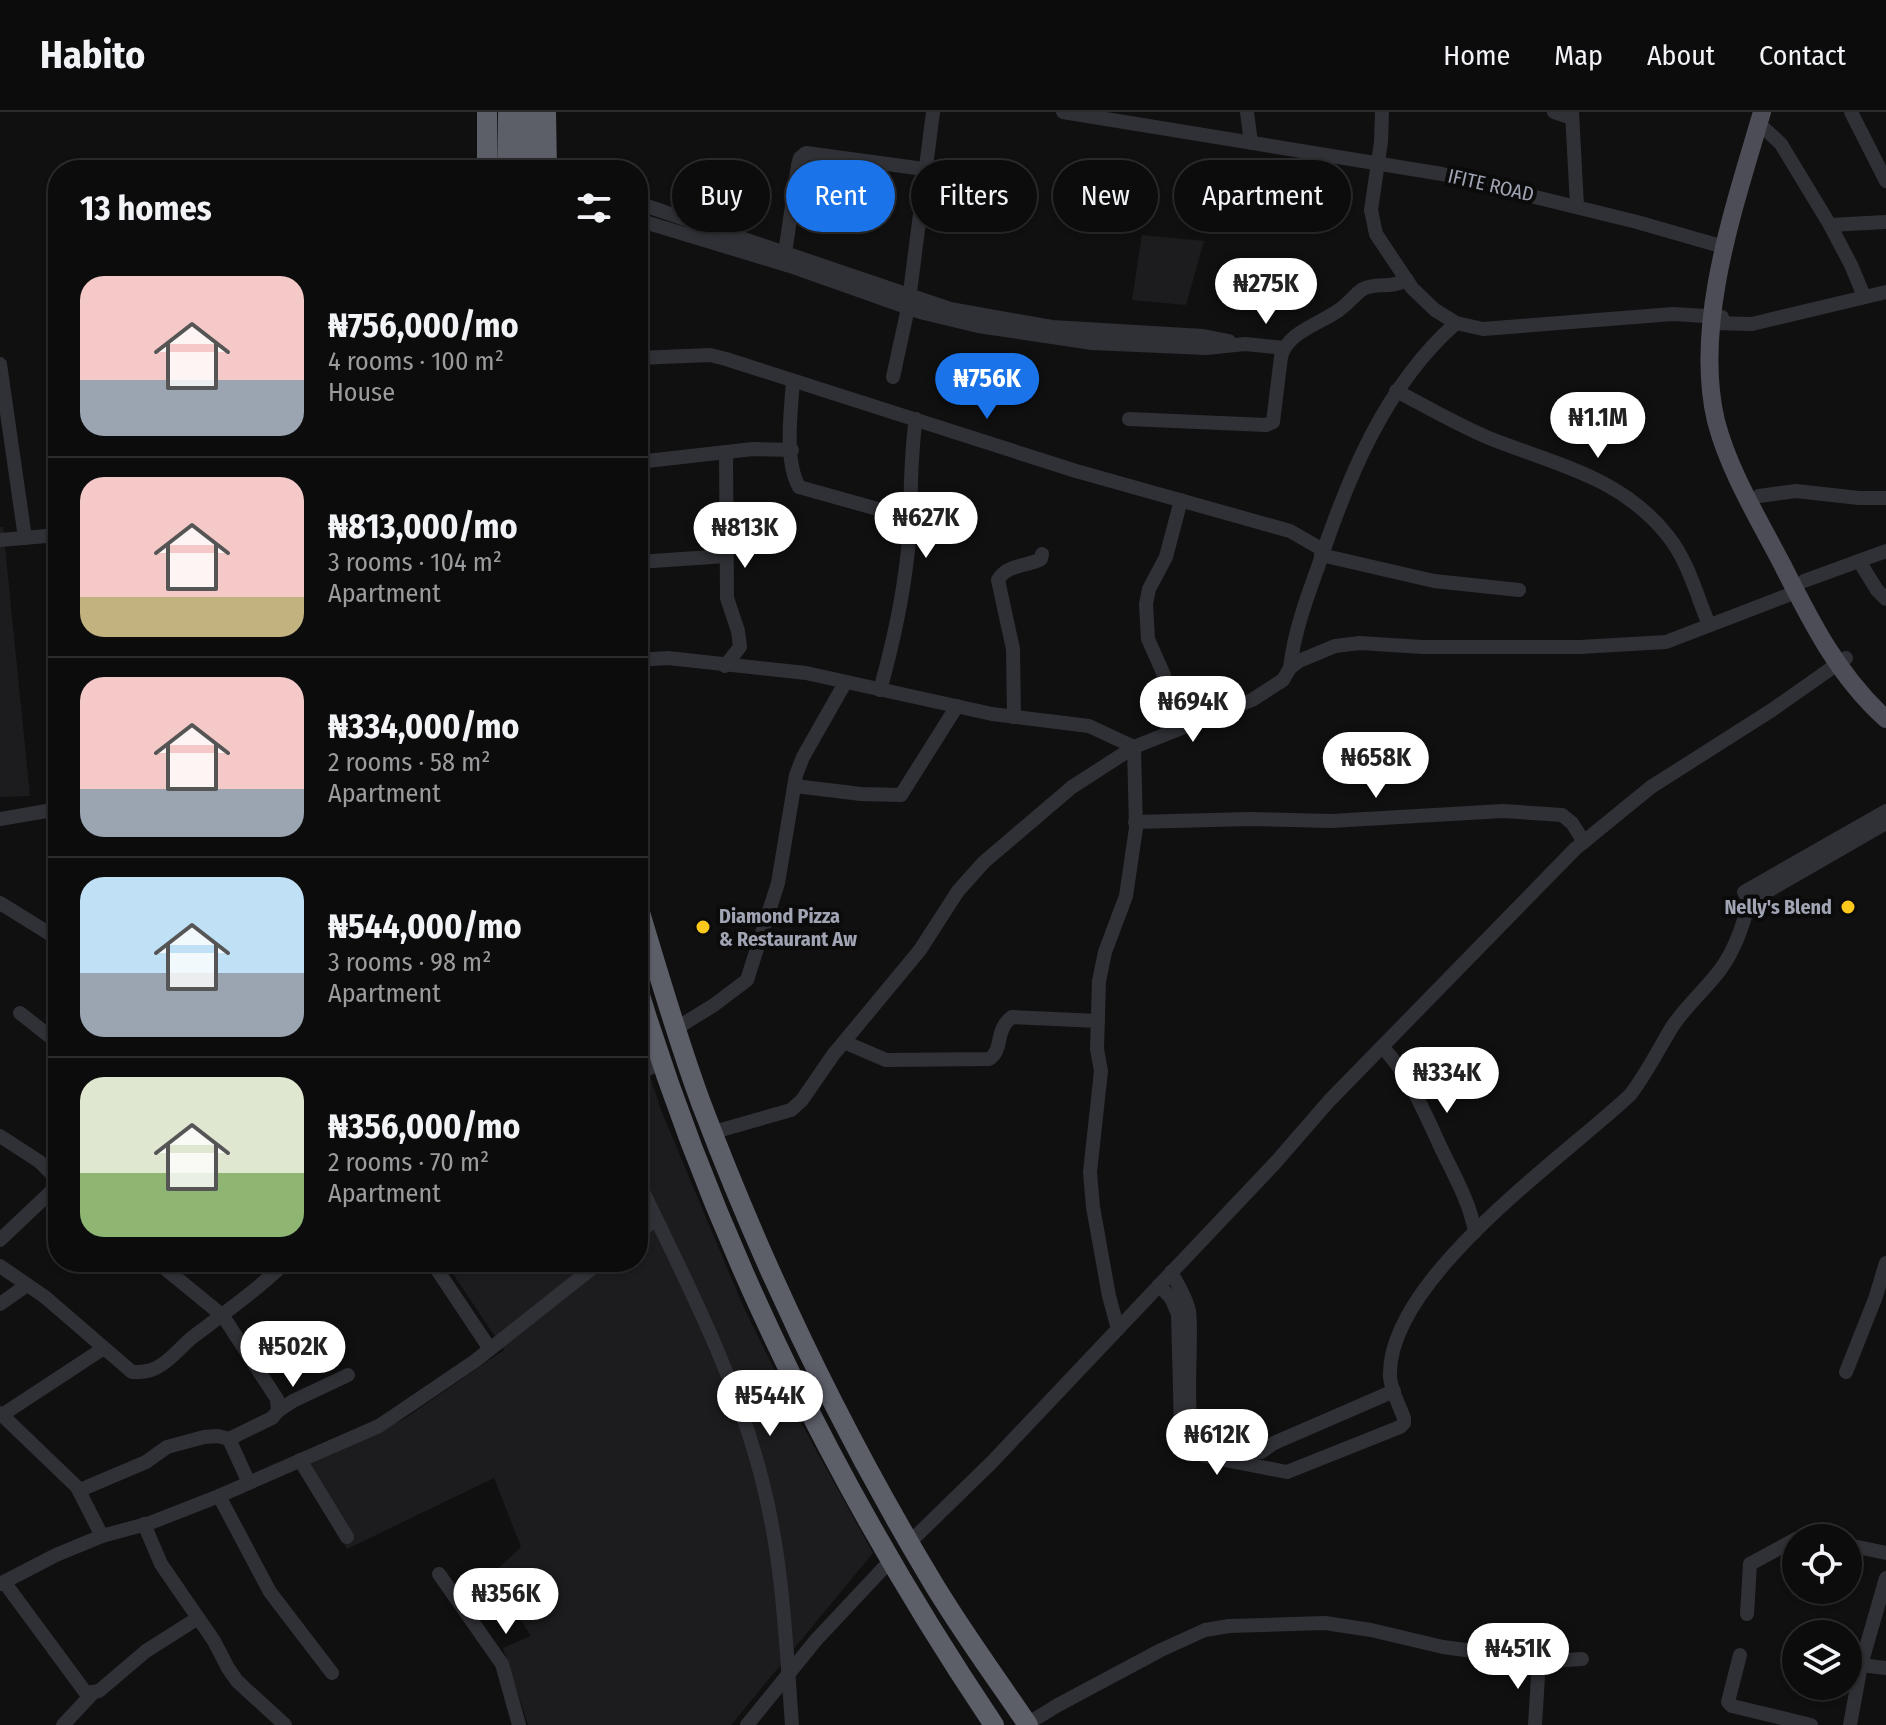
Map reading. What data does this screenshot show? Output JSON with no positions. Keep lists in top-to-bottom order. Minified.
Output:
{"streets":{"street":["IFITE ROAD"]},"places":["Nelly's Blend","Diamond Pizza & Restaurant Aw"],"page":{"header":"Habito","nav":["Home","Map","About","Contact"],"chip":["Buy","Rent","Filters","New","Apartment"],"heading":"13 homes","list":[{"name":"₦756,000/mo","note":"4 rooms · 100 m² · House"},{"name":"₦813,000/mo","note":"3 rooms · 104 m² · Apartment"},{"name":"₦334,000/mo","note":"2 rooms · 58 m² · Apartment"},{"name":"₦544,000/mo","note":"3 rooms · 98 m² · Apartment"},{"name":"₦356,000/mo","note":"2 rooms · 70 m² · Apartment"}],"price":["₦275K","₦756K","₦1.1M","₦627K","₦813K","₦694K","₦658K","₦334K","₦502K","₦544K","₦612K","₦356K","₦451K"]}}
